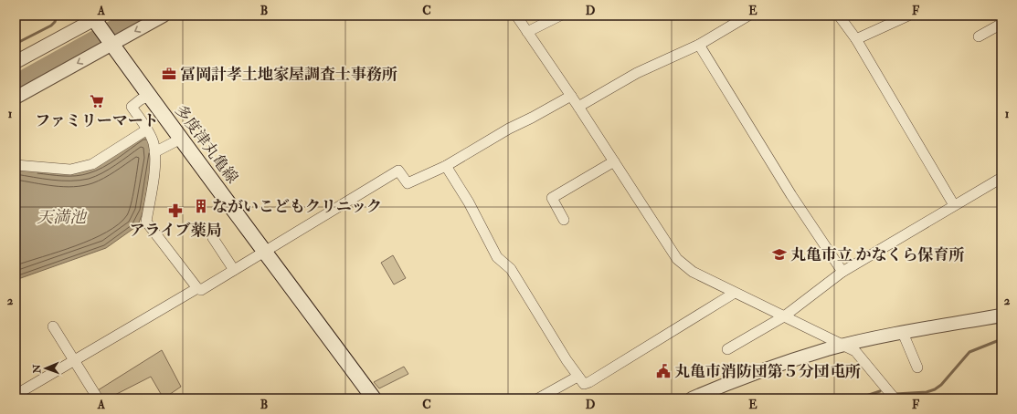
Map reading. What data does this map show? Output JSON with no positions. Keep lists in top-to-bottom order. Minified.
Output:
{"streets":{"main road":["多度津丸亀線"]},"water":["天満池"],"places":{"office":["冨岡計孝土地家屋調査士事務所"],"supermarket":["ファミリーマート"],"building":["ながいこどもクリニック"],"pharmacy":["アライブ薬局"],"school or university":["丸亀市立 かなくら保育所"],"public building":["丸亀市消防団第５分団屯所"]},"north":"left","grid":{"columns":["A","B","C","D","E","F"],"rows":["1","2"]}}
